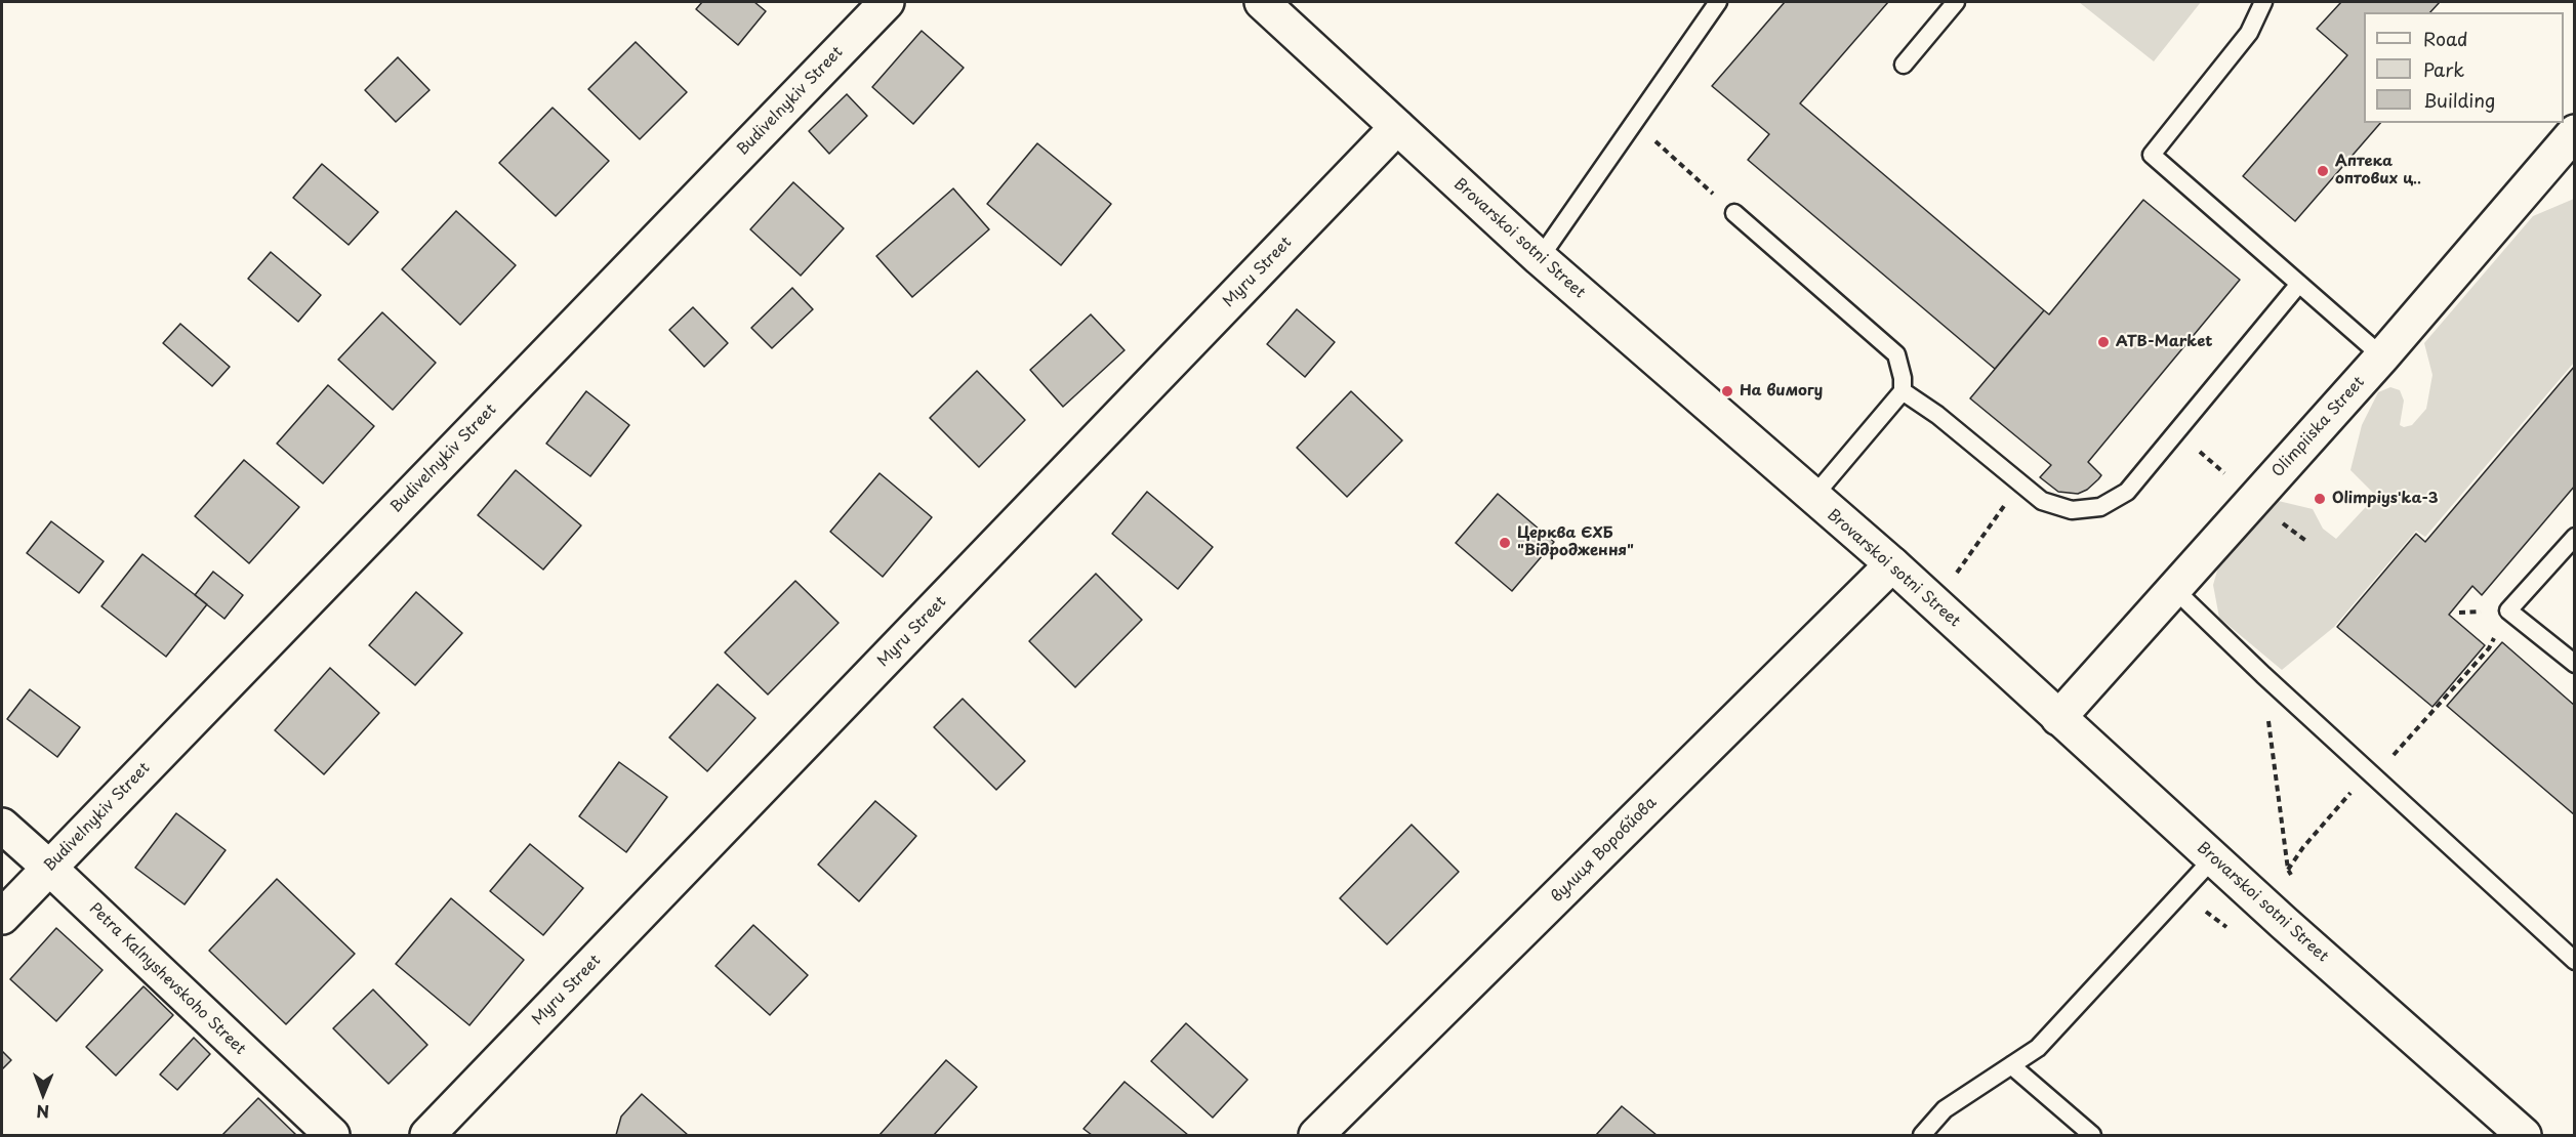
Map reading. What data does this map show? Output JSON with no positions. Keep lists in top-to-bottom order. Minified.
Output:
{"streets":{"street":["Budivelnykiv Street","Brovarskoi sotni Street","Myru Street","Olimpiiska Street","вулиця Воробйова","Petra Kalnyshevskoho Street"]},"crossings":[["Budivelnykiv Street","Petra Kalnyshevskoho Street"],["Brovarskoi sotni Street","Myru Street"],["Brovarskoi sotni Street","Olimpiiska Street"],["Brovarskoi sotni Street","вулиця Воробйова"]],"places":["Аптека оптових ц‥","ATB-Market","На вимогу","Olimpiysʹka-3","Церква ЄХБ \"Відродження\""],"legend":["Road","Park","Building"],"north":"bottom"}
